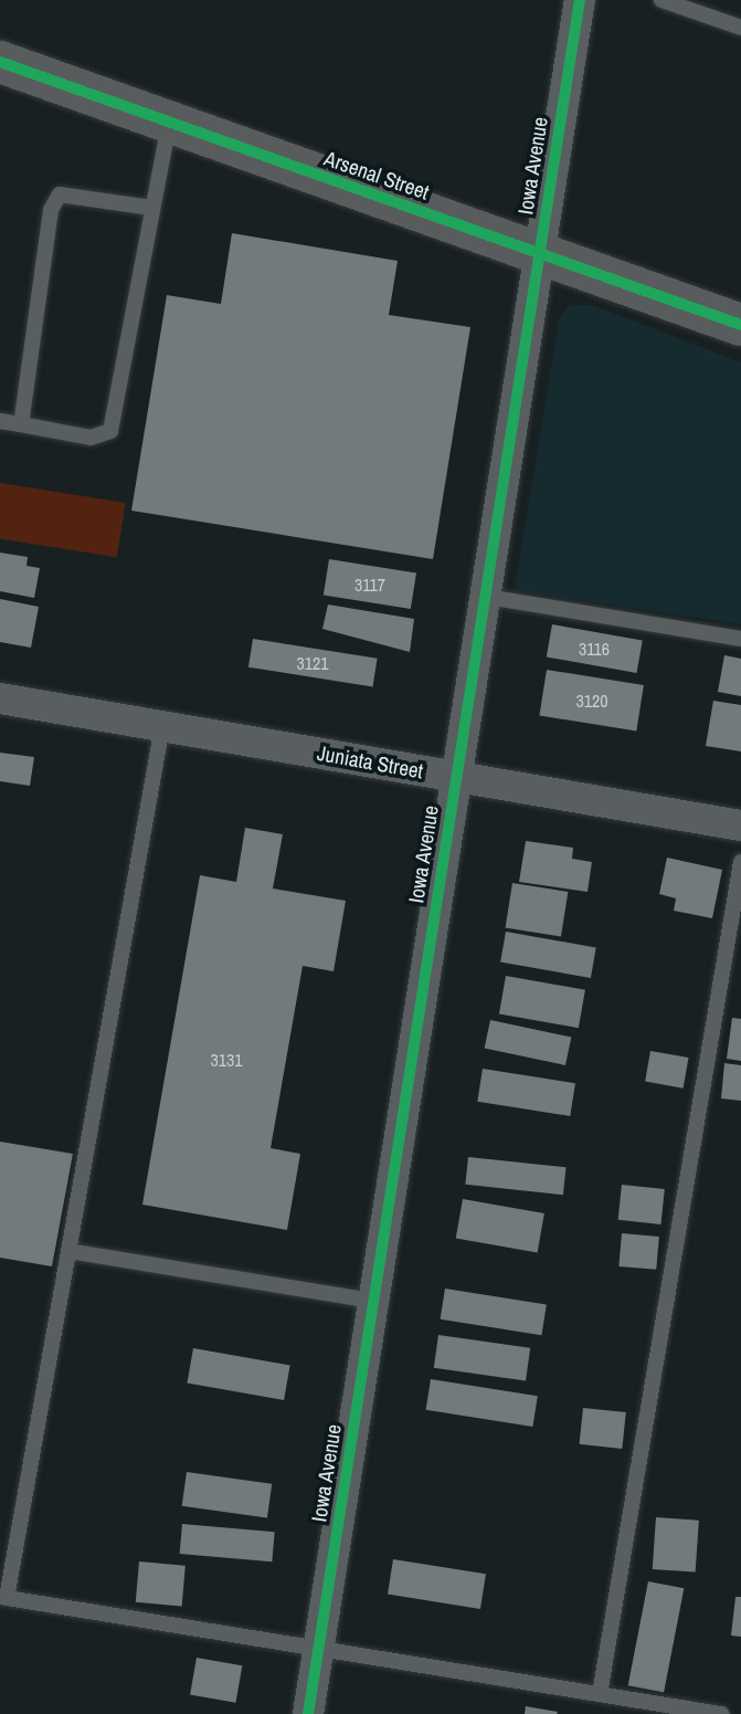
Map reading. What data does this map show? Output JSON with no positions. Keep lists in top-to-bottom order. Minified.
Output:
{"streets":{"main road":["Arsenal Street"],"street":["Iowa Avenue","Juniata Street"]},"crossings":[["Iowa Avenue","Arsenal Street"],["Iowa Avenue","Juniata Street"]],"house_numbers":["3117","3116","3121","3120","3131"]}
